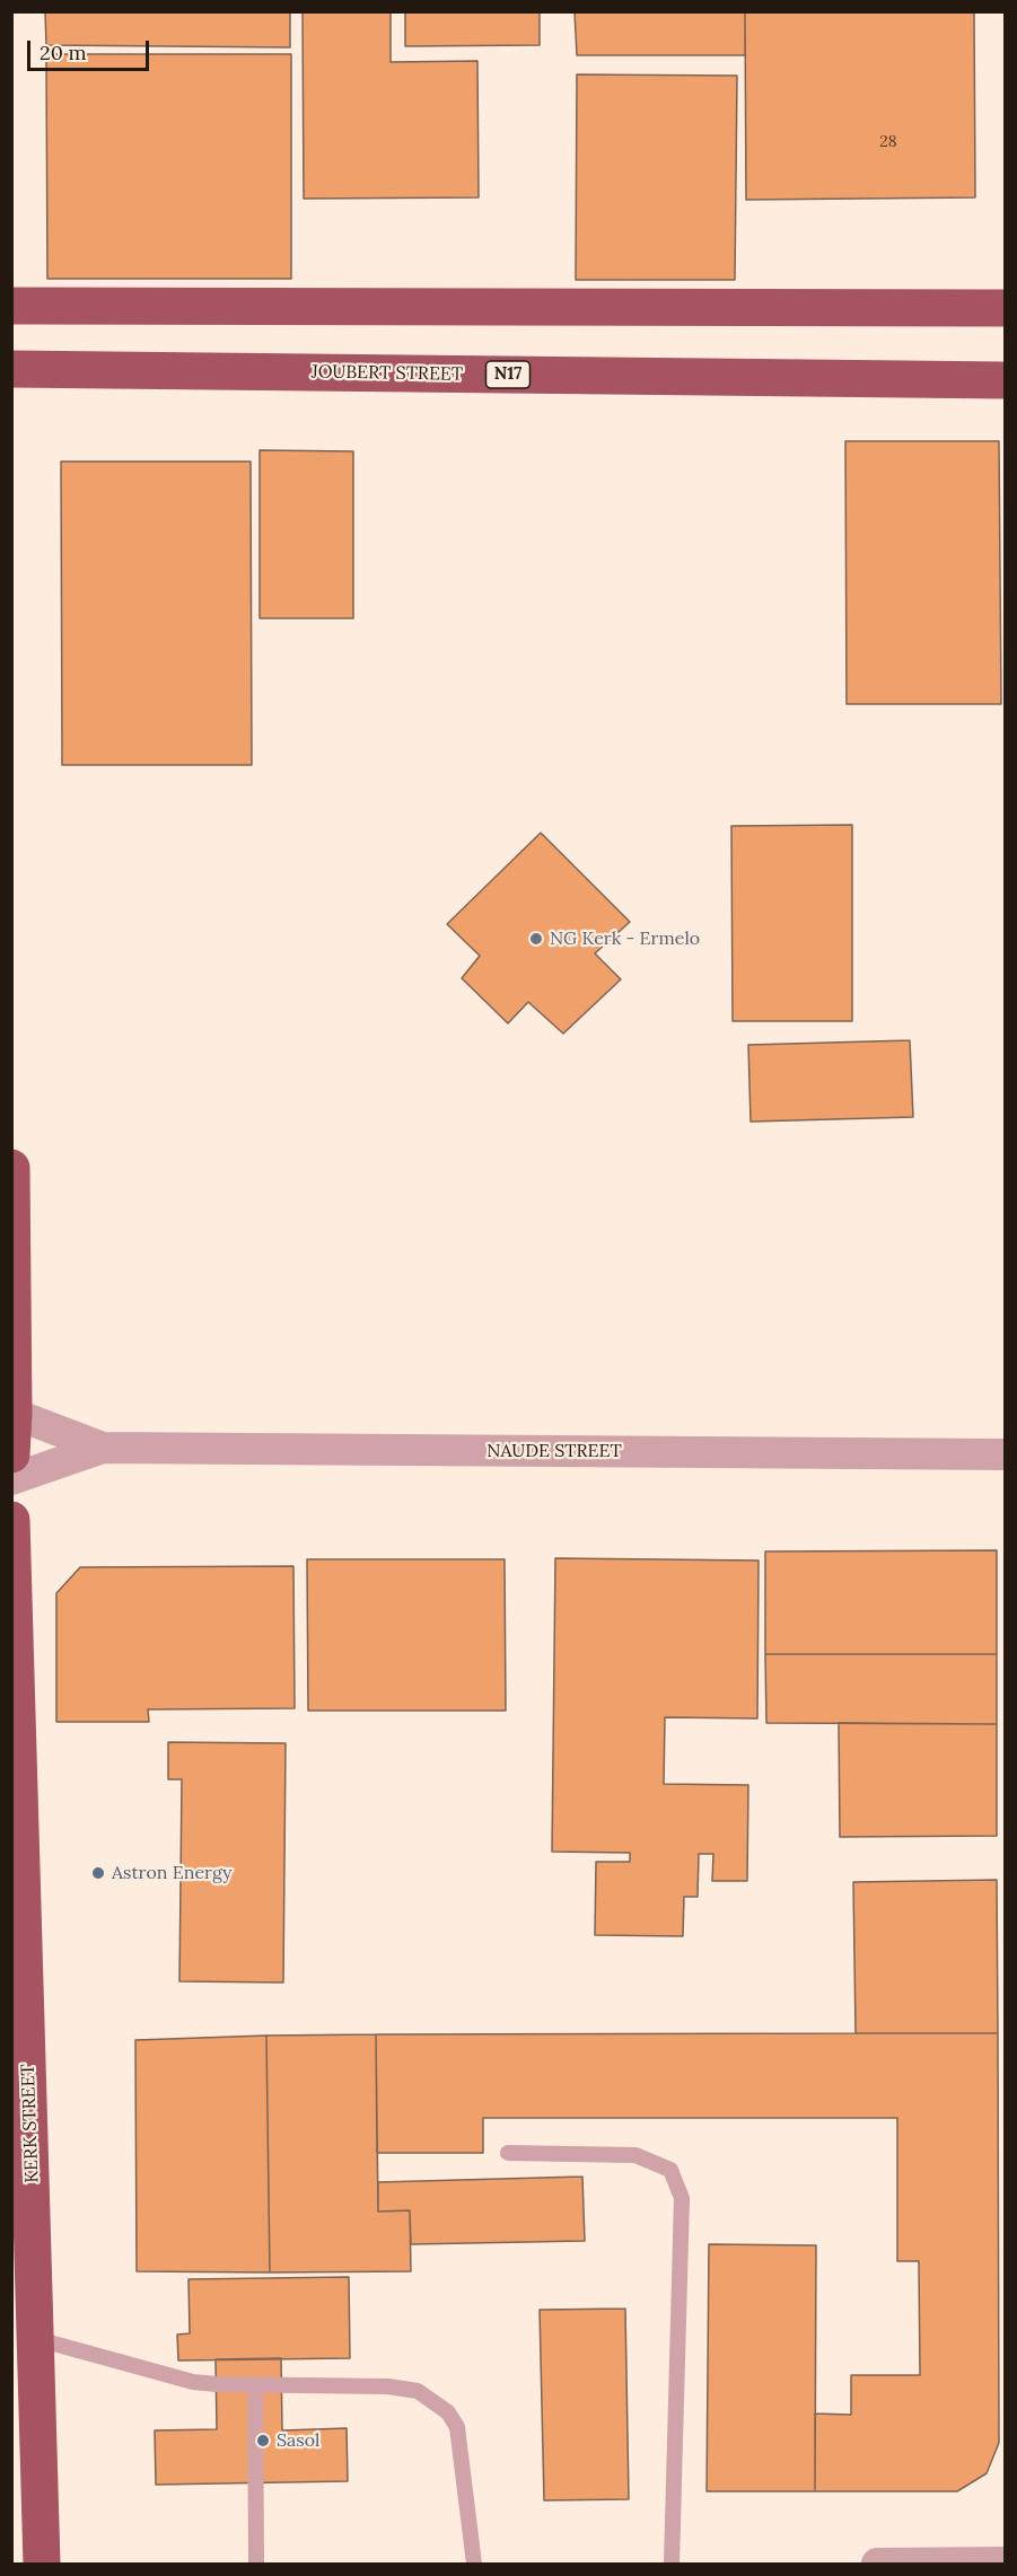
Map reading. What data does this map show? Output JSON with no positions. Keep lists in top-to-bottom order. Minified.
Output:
{"streets":{"highway":["JOUBERT STREET","N17","KERK STREET"],"street":["NAUDE STREET"]},"places":["NG Kerk - Ermelo","Astron Energy","Sasol"],"house_numbers":["28"],"scale_bar":"20 m"}
